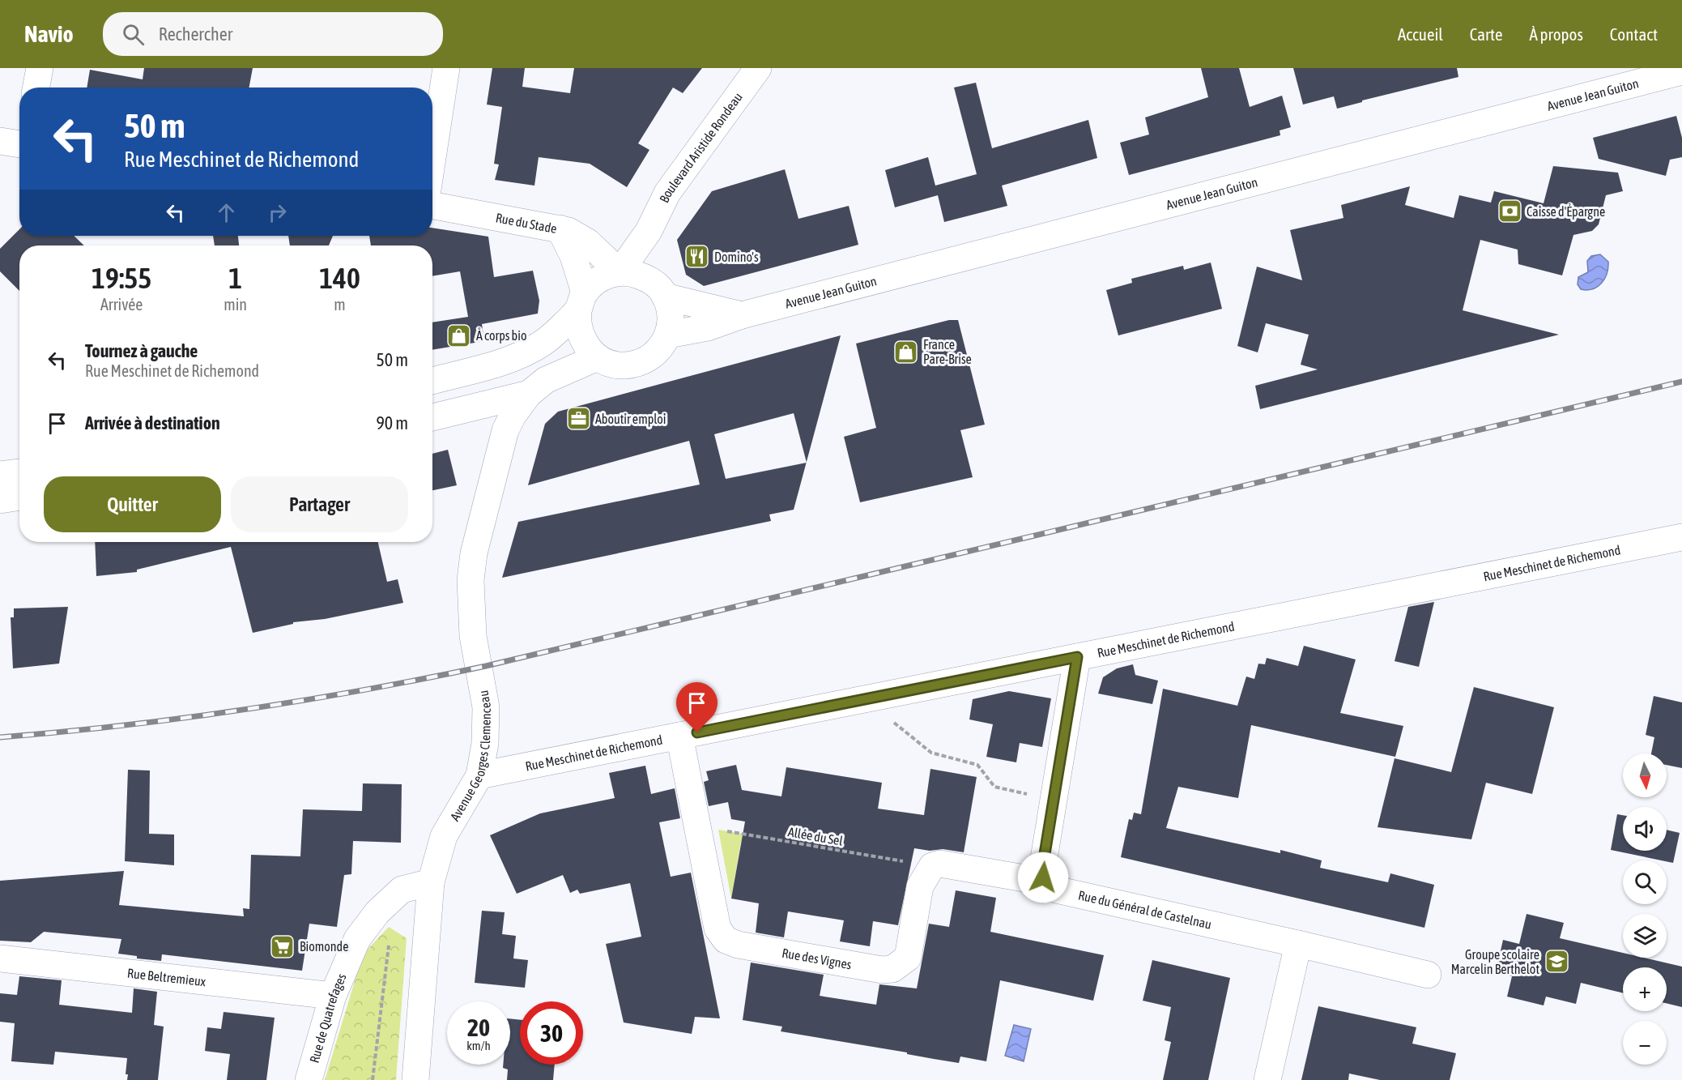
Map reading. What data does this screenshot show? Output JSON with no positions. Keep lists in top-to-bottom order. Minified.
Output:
{"streets":{"street":["Avenue Jean Guiton","Boulevard Aristide Rondeau","Rue du Stade","Rue Meschinet de Richemond","Avenue Georges Clemenceau","Rue du Général de Castelnau","Rue des Vignes","Rue Beltremieux","Rue de Quatrefages"],"path":["Allée du Sel"]},"crossings":[["Avenue Jean Guiton","Boulevard Aristide Rondeau"],["Avenue Jean Guiton","Rue du Stade"],["Boulevard Aristide Rondeau","Rue du Stade"],["Rue Meschinet de Richemond","Avenue Georges Clemenceau"],["Rue Meschinet de Richemond","Rue des Vignes"],["Avenue Georges Clemenceau","Rue de Quatrefages"],["Allée du Sel","Rue des Vignes"],["Rue Beltremieux","Rue de Quatrefages"]],"places":{"bank":["Caisse d'Épargne"],"restaurant":["Domino's"],"shop":["À corps bio","France Pare-Brise"],"office":["Aboutir emploi"],"supermarket":["Biomonde"],"school or university":["Groupe scolaire Marcelin Berthelot"]},"north":"bottom","page":{"header":"Navio","search":"Rechercher","nav":["Accueil","Carte","À propos","Contact"],"turn":["50 m","Rue Meschinet de Richemond"],"eta":["19:55","Arrivée","1","min","140","m"],"list":[{"name":"Tournez à gauche","note":"Rue Meschinet de Richemond","value":"50 m"},{"name":"Arrivée à destination","value":"90 m"}],"buttons":["Quitter","Partager"],"map_buttons":["+","−"],"speed":"20 km/h","limit":"30"}}
